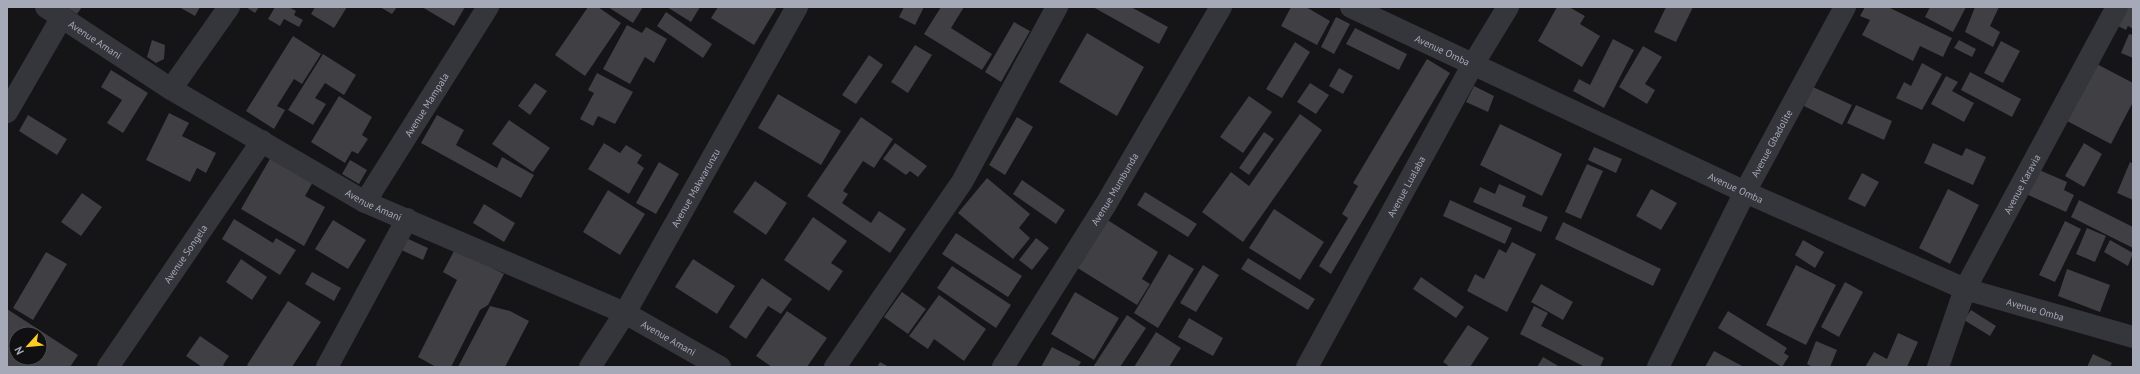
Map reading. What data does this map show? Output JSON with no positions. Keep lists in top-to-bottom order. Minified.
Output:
{"streets":{"street":["Avenue Amani","Avenue Omba","Avenue Mampala","Avenue Gbadolite","Avenue Karavia","Avenue Lualaba","Avenue Makwarunzu","Avenue Mumbunda","Avenue Songela"]},"crossings":[["Avenue Amani","Avenue Mampala"],["Avenue Amani","Avenue Makwarunzu"],["Avenue Amani","Avenue Songela"],["Avenue Omba","Avenue Gbadolite"],["Avenue Omba","Avenue Karavia"],["Avenue Omba","Avenue Lualaba"]],"north":"bottom left"}
